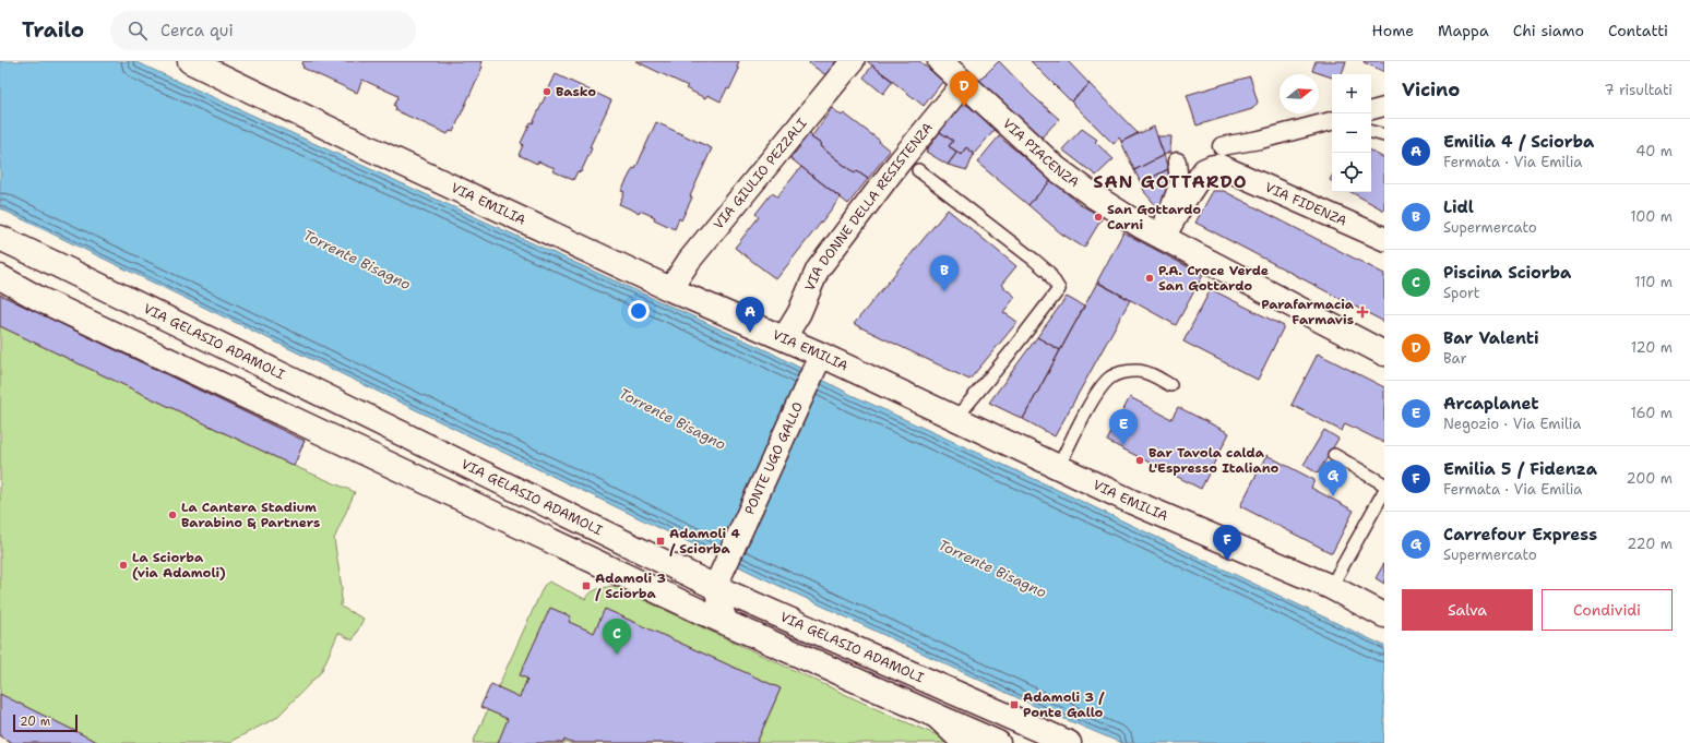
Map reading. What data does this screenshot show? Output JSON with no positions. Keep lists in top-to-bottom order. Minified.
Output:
{"streets":{"main road":["VIA PIACENZA","VIA EMILIA","VIA GELASIO ADAMOLI"],"street":["VIA GIULIO PEZZALI","VIA FIDENZA","VIA DONNE DELLA RESISTENZA","PONTE UGO GALLO"]},"crossings":[["VIA PIACENZA","VIA FIDENZA"],["VIA PIACENZA","VIA DONNE DELLA RESISTENZA"],["VIA GIULIO PEZZALI","VIA EMILIA"],["VIA EMILIA","VIA DONNE DELLA RESISTENZA"],["VIA EMILIA","PONTE UGO GALLO"],["VIA GELASIO ADAMOLI","PONTE UGO GALLO"]],"districts":["SAN GOTTARDO"],"water":["Torrente Bisagno"],"places":{"other":["Basko","San Gottardo Carni","P.A. Croce Verde San Gottardo","Bar Tavola calda L'Espresso Italiano","La Cantera Stadium Barabino & Partners","La Sciorba (via Adamoli)"],"health":["Parafarmacia Farmavis"],"transit":["Adamoli 4 / Sciorba","Adamoli 3 / Sciorba","Adamoli 3 / Ponte Gallo"]},"scale_bar":"20 m","north":"right","page":{"header":"Trailo","search":"Cerca qui","nav":["Home","Mappa","Chi siamo","Contatti"],"heading":["Vicino","7 risultati"],"pins":["D","B","A","E","G","F","C"],"map_buttons":["+","−"],"list":[{"mark":"A","name":"Emilia 4 / Sciorba","note":"Fermata · Via Emilia","value":"40 m"},{"mark":"B","name":"Lidl","note":"Supermercato","value":"100 m"},{"mark":"C","name":"Piscina Sciorba","note":"Sport","value":"110 m"},{"mark":"D","name":"Bar Valenti","note":"Bar","value":"120 m"},{"mark":"E","name":"Arcaplanet","note":"Negozio · Via Emilia","value":"160 m"},{"mark":"F","name":"Emilia 5 / Fidenza","note":"Fermata · Via Emilia","value":"200 m"},{"mark":"G","name":"Carrefour Express","note":"Supermercato","value":"220 m"}],"buttons":["Salva","Condividi"],"scale":"20 m"}}
